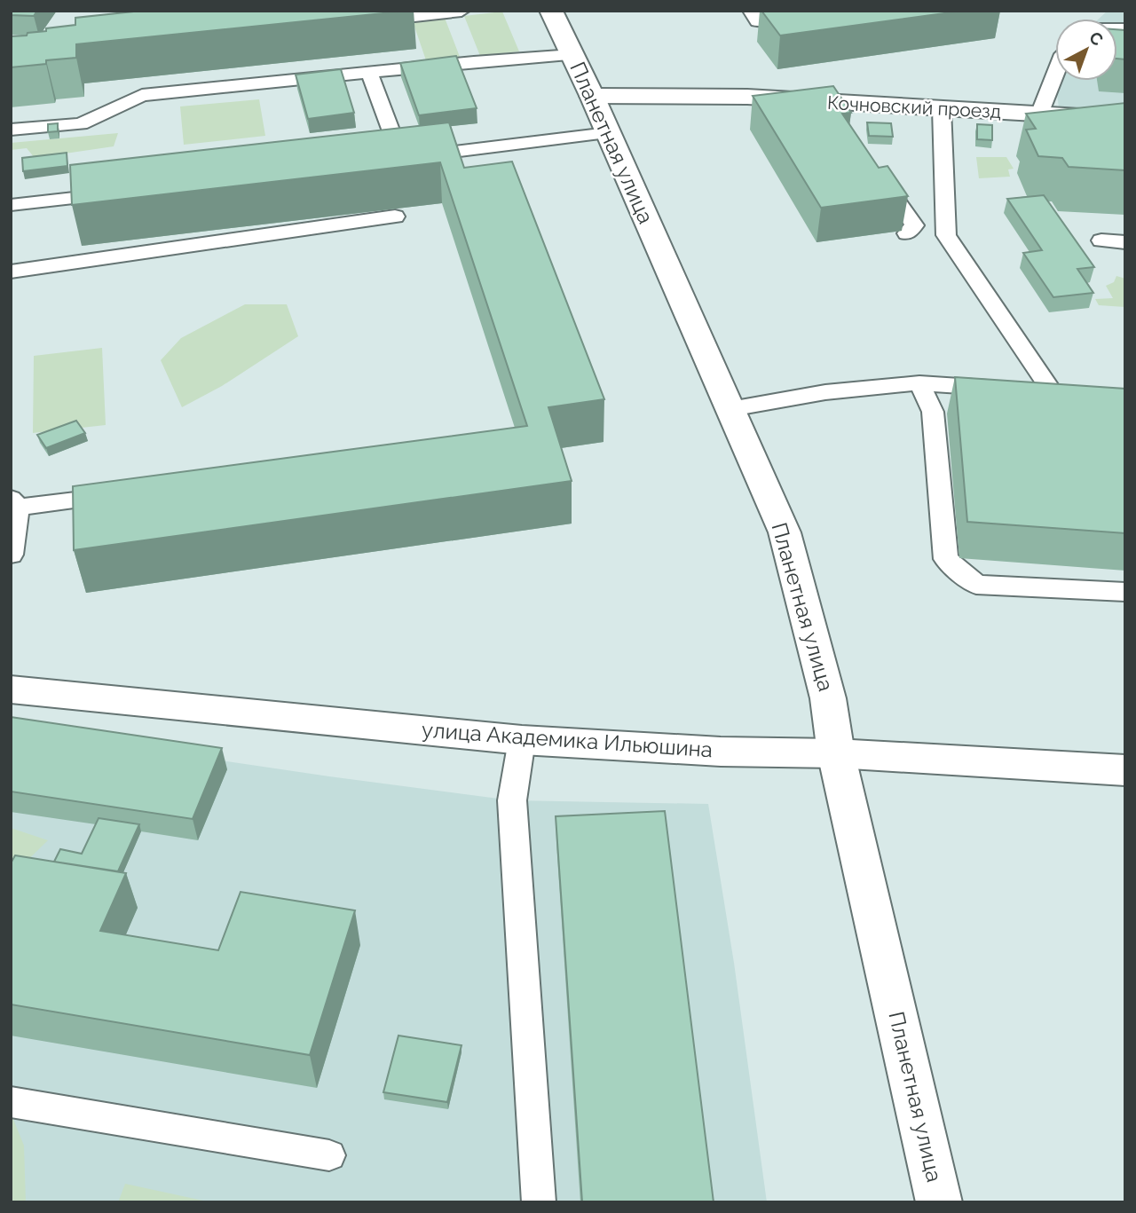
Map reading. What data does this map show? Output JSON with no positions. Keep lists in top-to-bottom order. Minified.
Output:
{"streets":{"street":["Кочновский проезд","Планетная улица","улица Академика Ильюшина"]},"crossings":[["Кочновский проезд","Планетная улица"],["Планетная улица","улица Академика Ильюшина"]],"north":"top right"}
